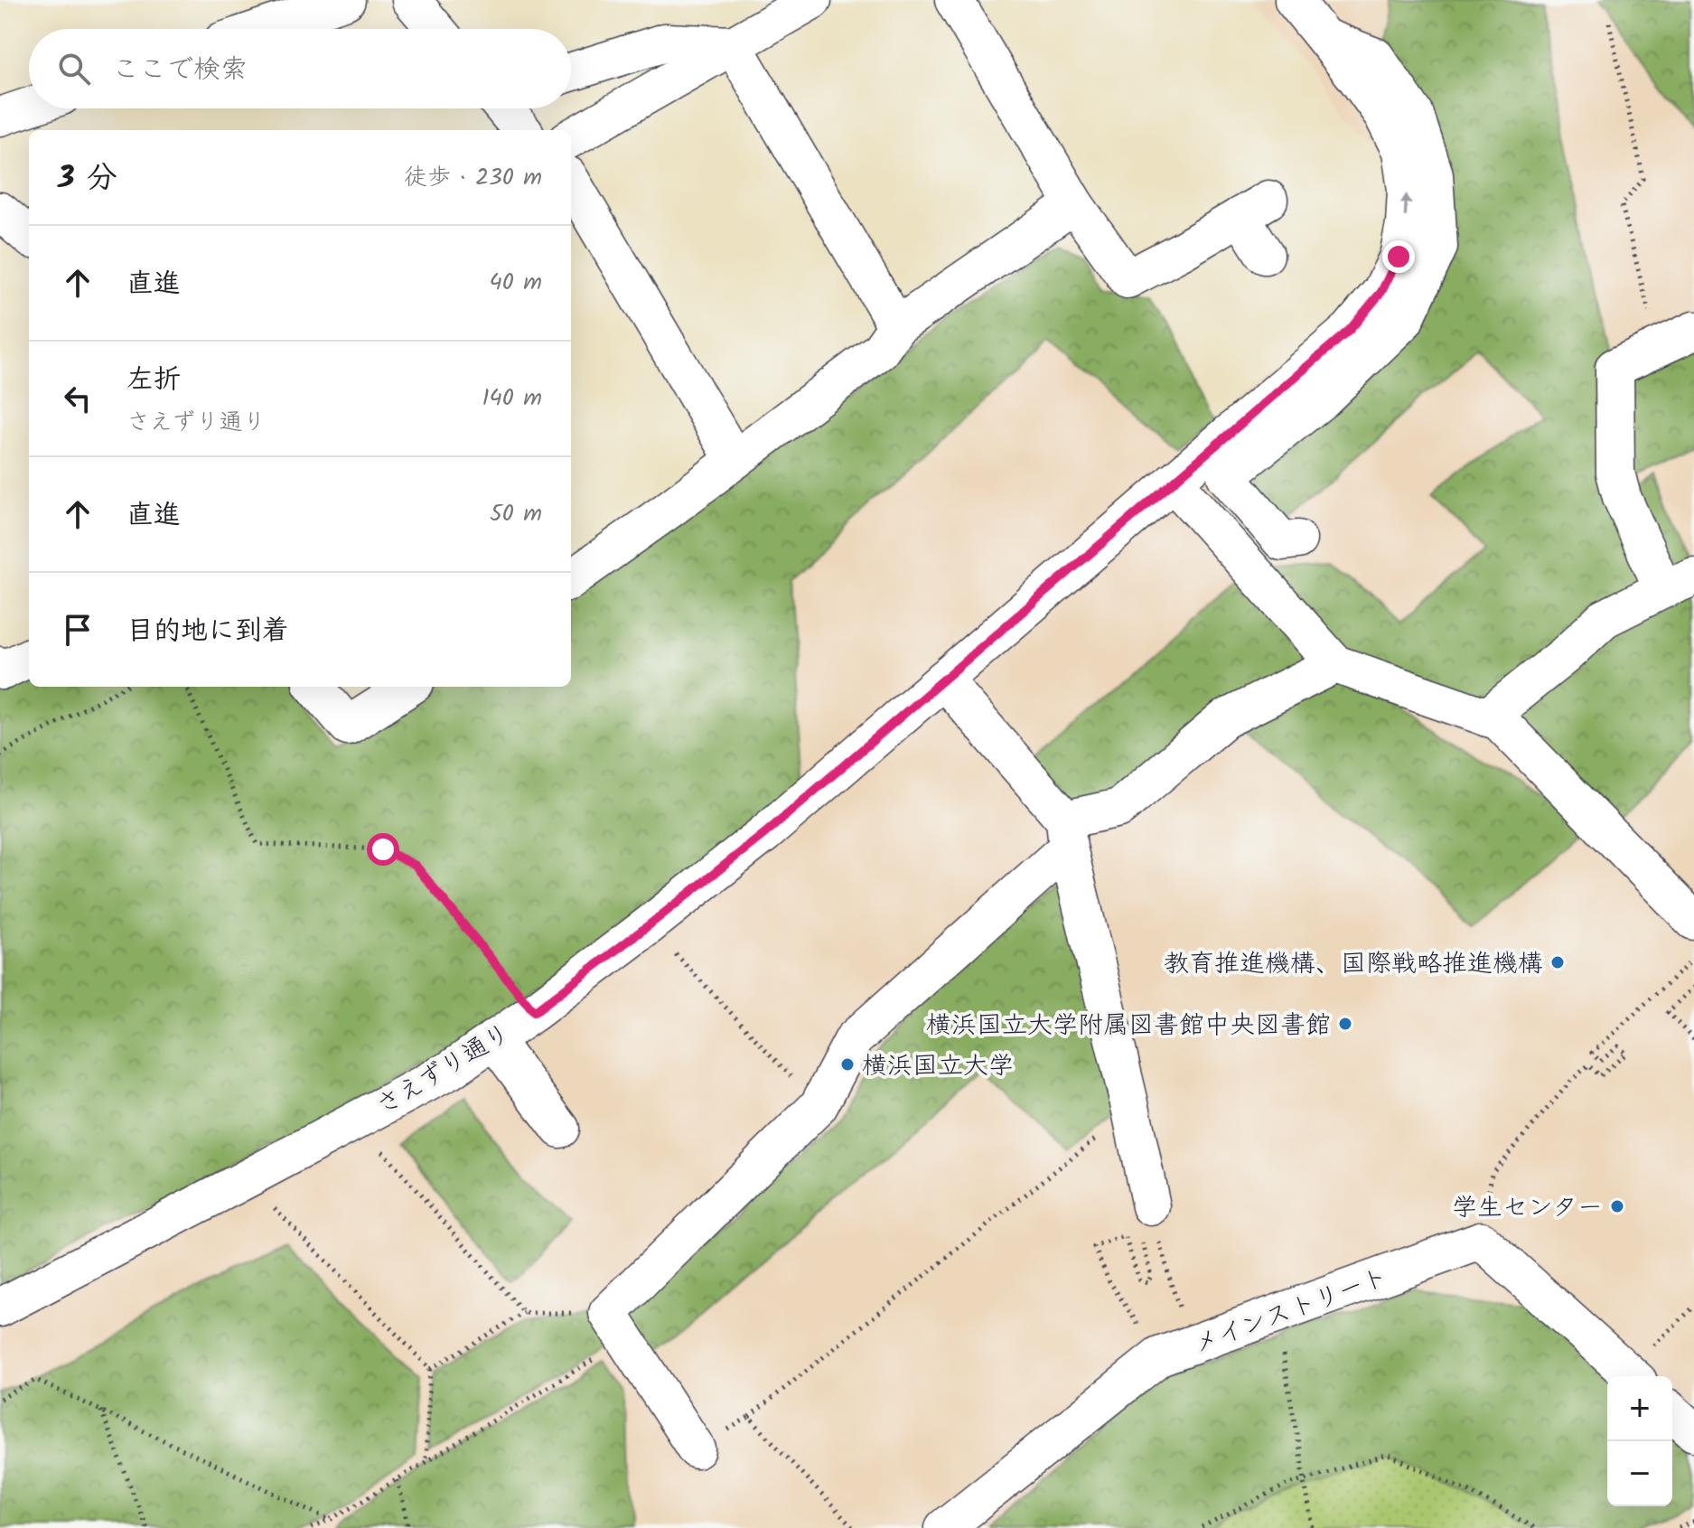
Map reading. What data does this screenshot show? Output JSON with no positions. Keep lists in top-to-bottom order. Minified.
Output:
{"streets":{"street":["さえずり通り","メインストリート"]},"places":["教育推進機構、国際戦略推進機構","横浜国立大学附属図書館中央図書館","横浜国立大学","学生センター"],"page":{"search":"ここで検索","heading":["3 分","徒歩 · 230 m"],"list":[["直進","40 m"],["左折","さえずり通り","140 m"],["直進","50 m"],"目的地に到着"],"map_buttons":["+","−"]}}
